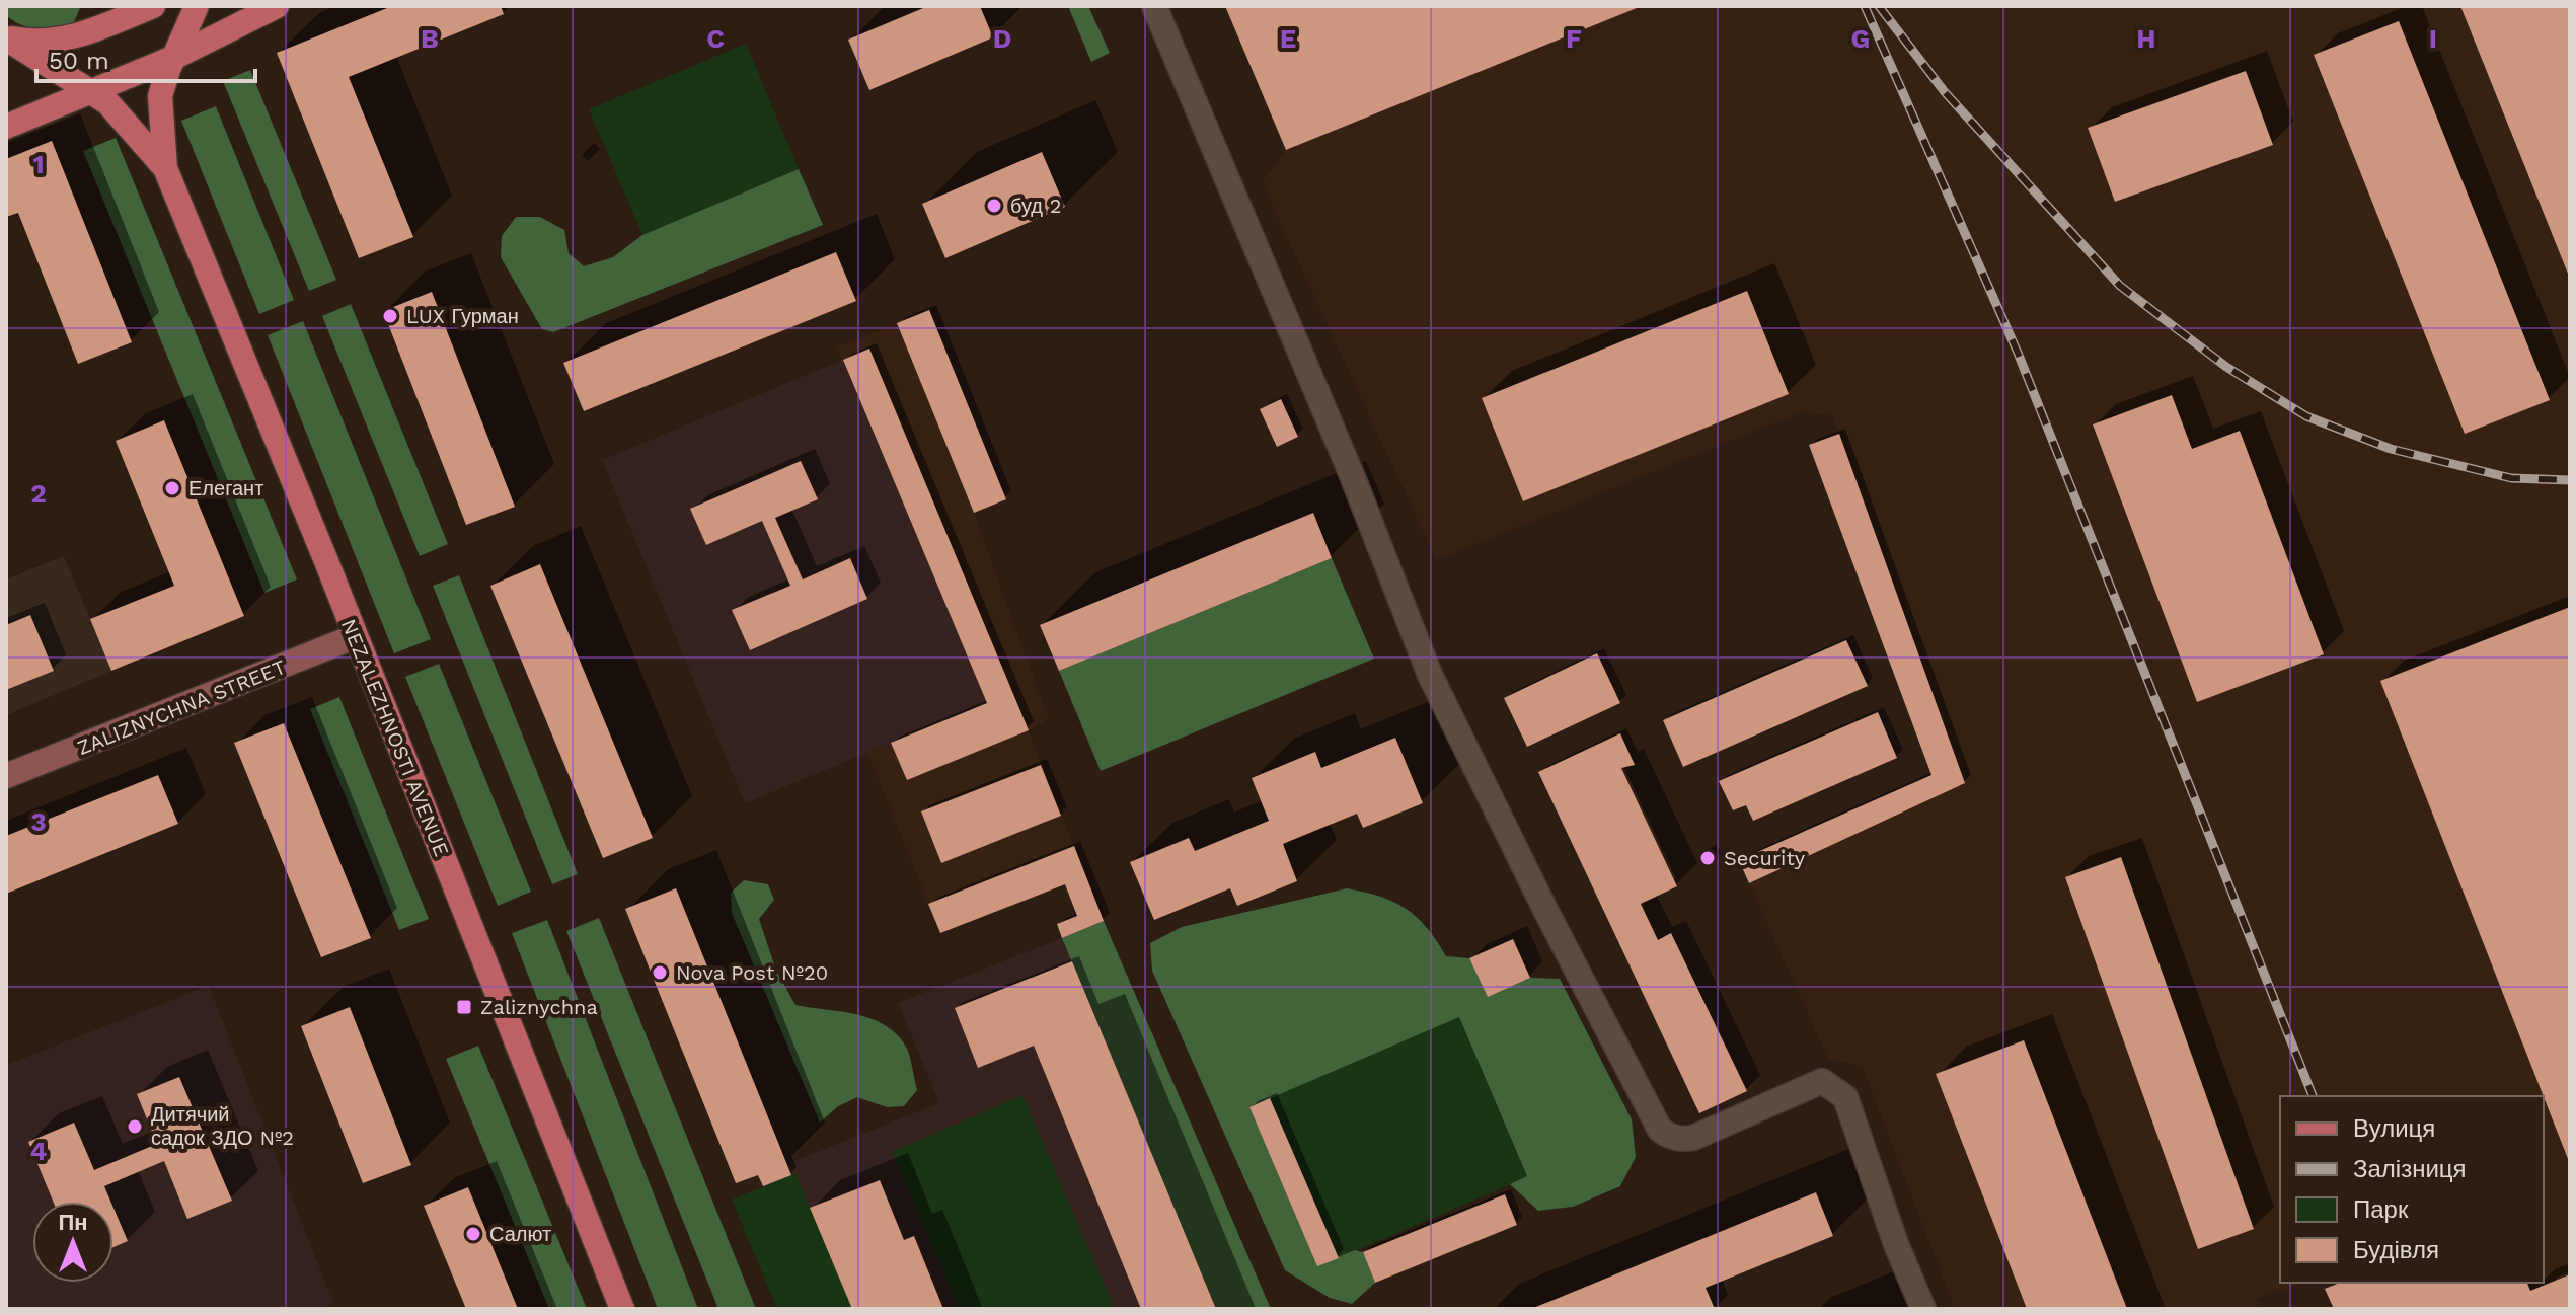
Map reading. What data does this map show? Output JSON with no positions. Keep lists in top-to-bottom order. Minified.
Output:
{"streets":{"main road":["NEZALEZHNOSTI AVENUE"],"street":["ZALIZNYCHNA STREET"]},"crossings":[["ZALIZNYCHNA STREET","NEZALEZHNOSTI AVENUE"]],"places":{"other":["буд 2","LUX Гурман","Елегант","Security","Nova Post №20","Дитячий садок ЗДО №2","Салют"],"transit":["Zaliznychna"]},"legend":["Вулиця","Залізниця","Парк","Будівля"],"scale_bar":"50 m","north":"top","grid":{"columns":["B","C","D","E","F","G","H","I"],"rows":["1","2","3","4"]}}
